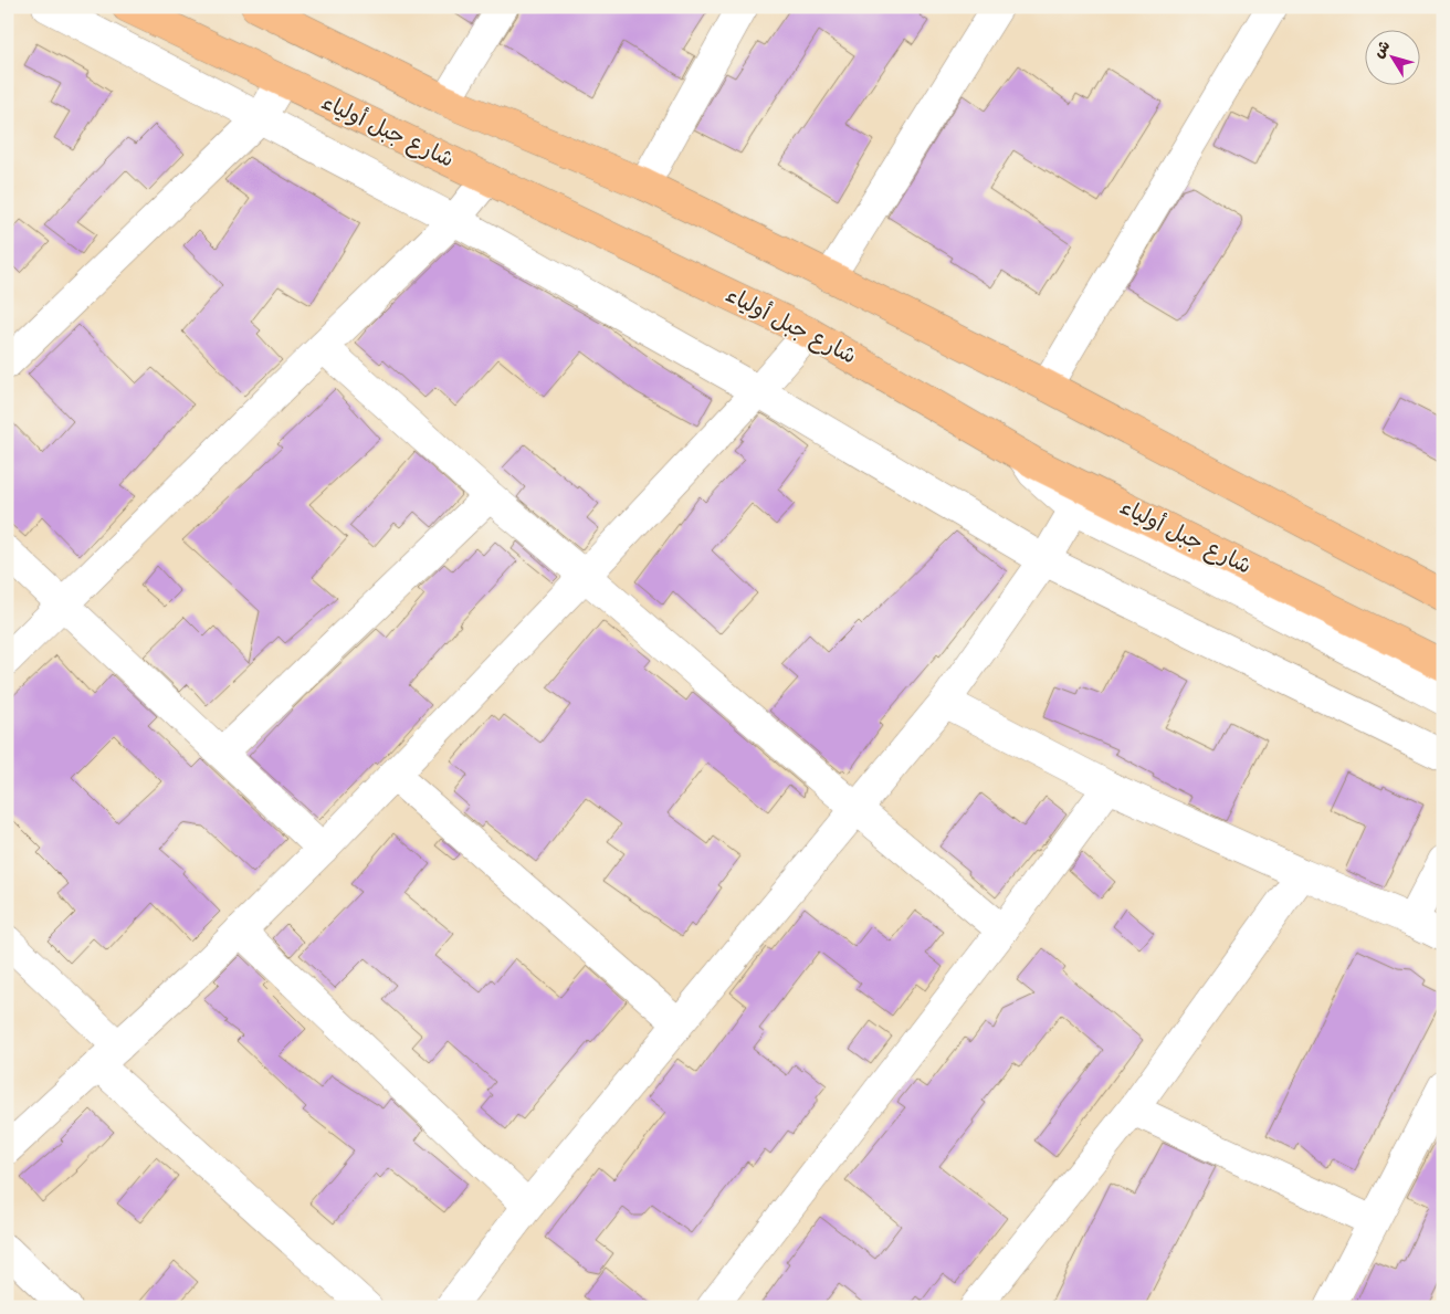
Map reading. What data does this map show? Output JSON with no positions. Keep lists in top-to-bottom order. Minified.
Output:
{"streets":{"main road":["شارع جبل أولياء"]},"north":"top left"}
